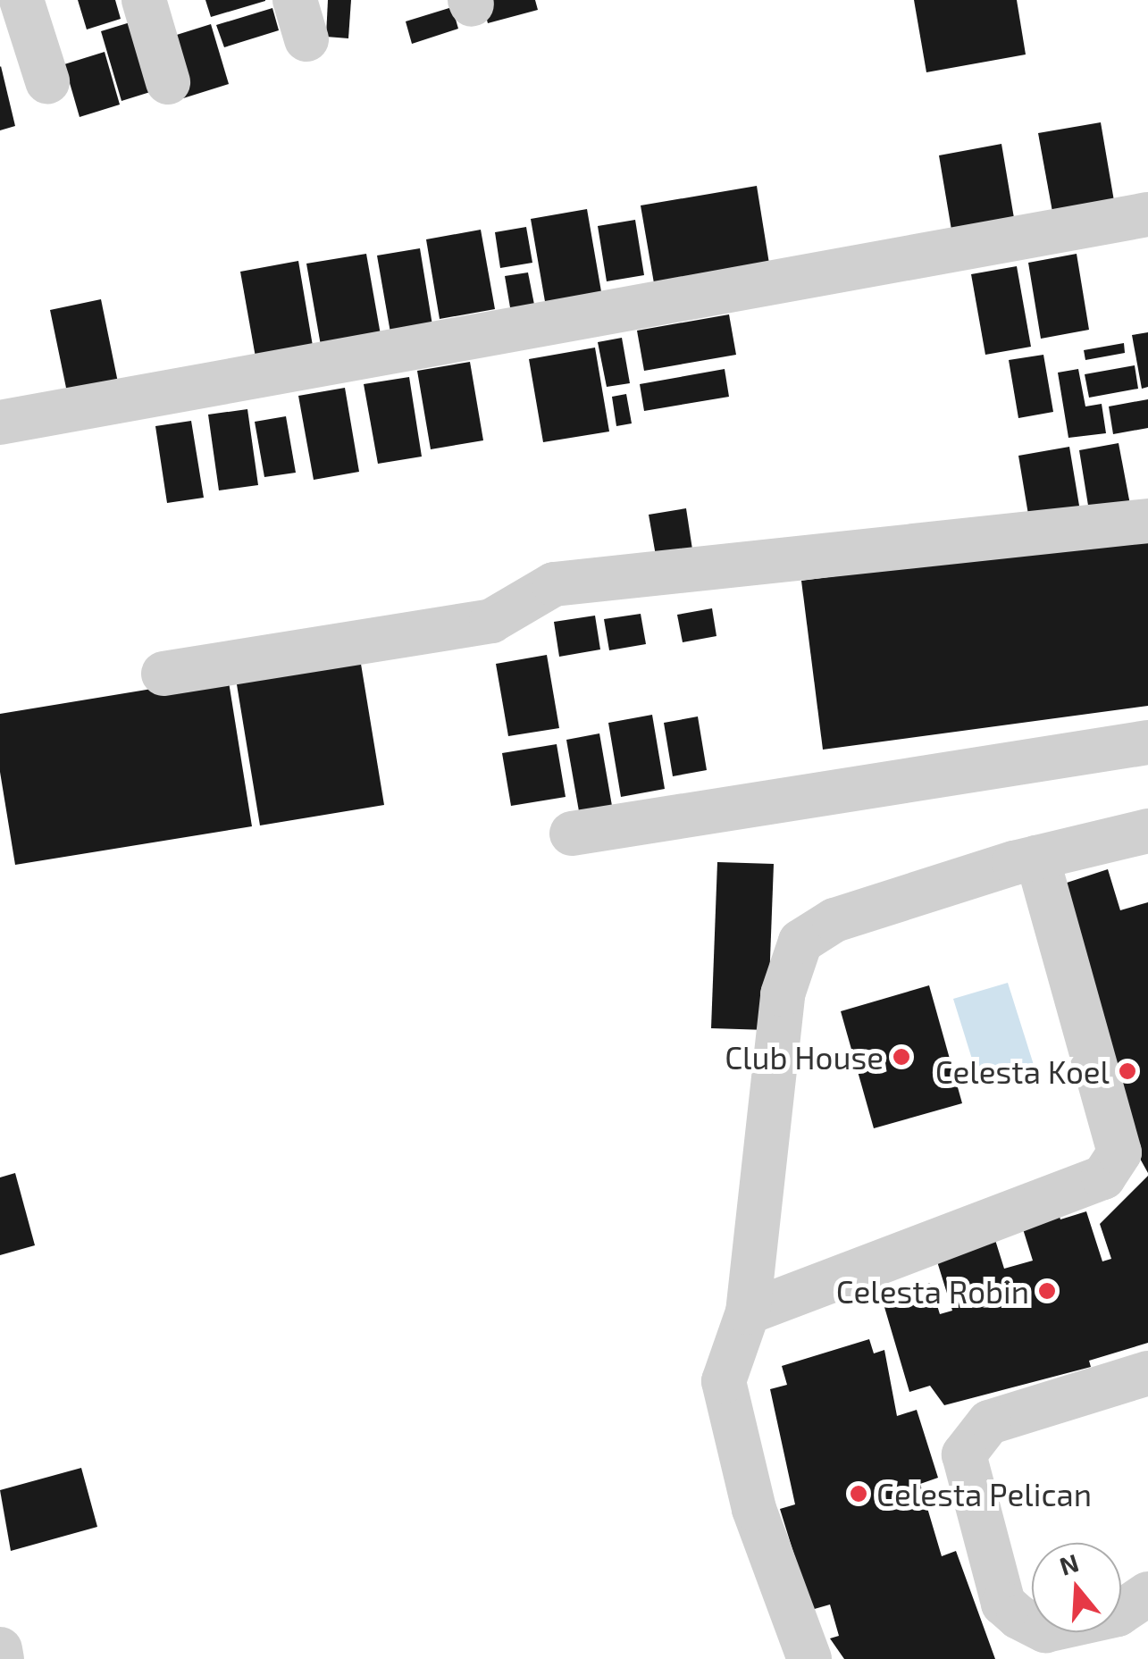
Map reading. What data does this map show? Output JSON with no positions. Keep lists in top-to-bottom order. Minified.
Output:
{"places":["Club House","Celesta Koel","Celesta Robin","Celesta Pelican"],"north":"top"}
